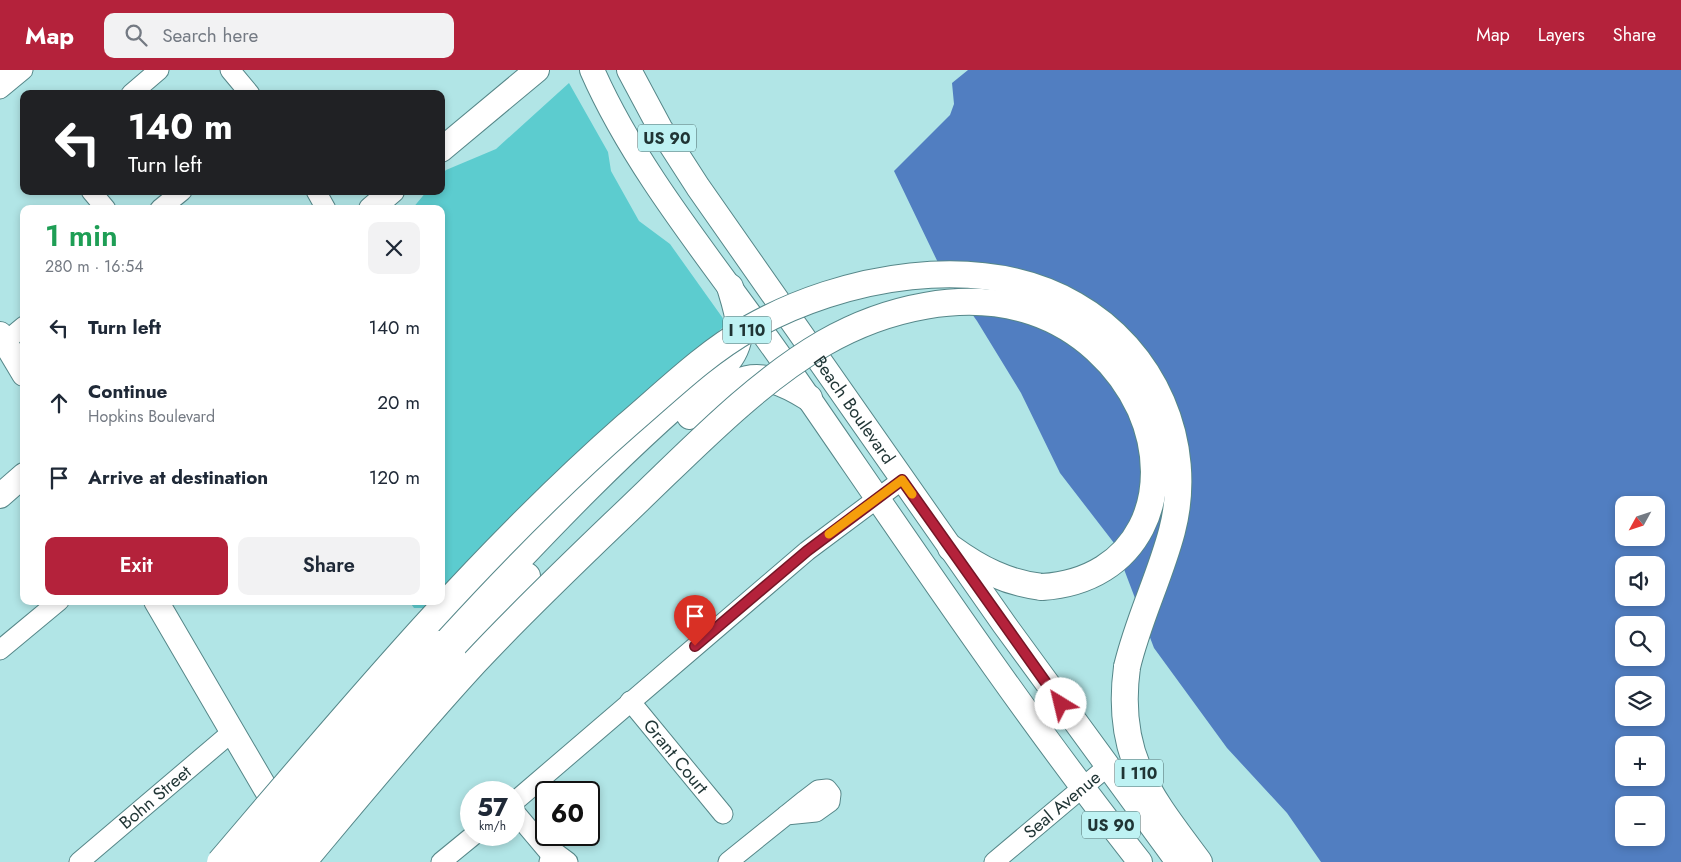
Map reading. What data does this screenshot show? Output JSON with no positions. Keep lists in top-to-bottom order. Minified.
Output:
{"streets":{"highway":["I 110"],"main road":["US 90","Beach Boulevard"],"street":["Grant Court","Bohn Street","Seal Avenue"]},"crossings":[["Beach Boulevard","Seal Avenue"]],"north":"bottom left","page":{"header":"Map","search":"Search here","nav":["Map","Layers","Share"],"turn":["140 m","Turn left"],"heading":["1 min","280 m · 16:54"],"list":[{"name":"Turn left","value":"140 m"},{"name":"Continue","note":"Hopkins Boulevard","value":"20 m"},{"name":"Arrive at destination","value":"120 m"}],"map_buttons":["+","−"],"buttons":["Exit","Share"],"speed":"57 km/h","limit":"60"}}
